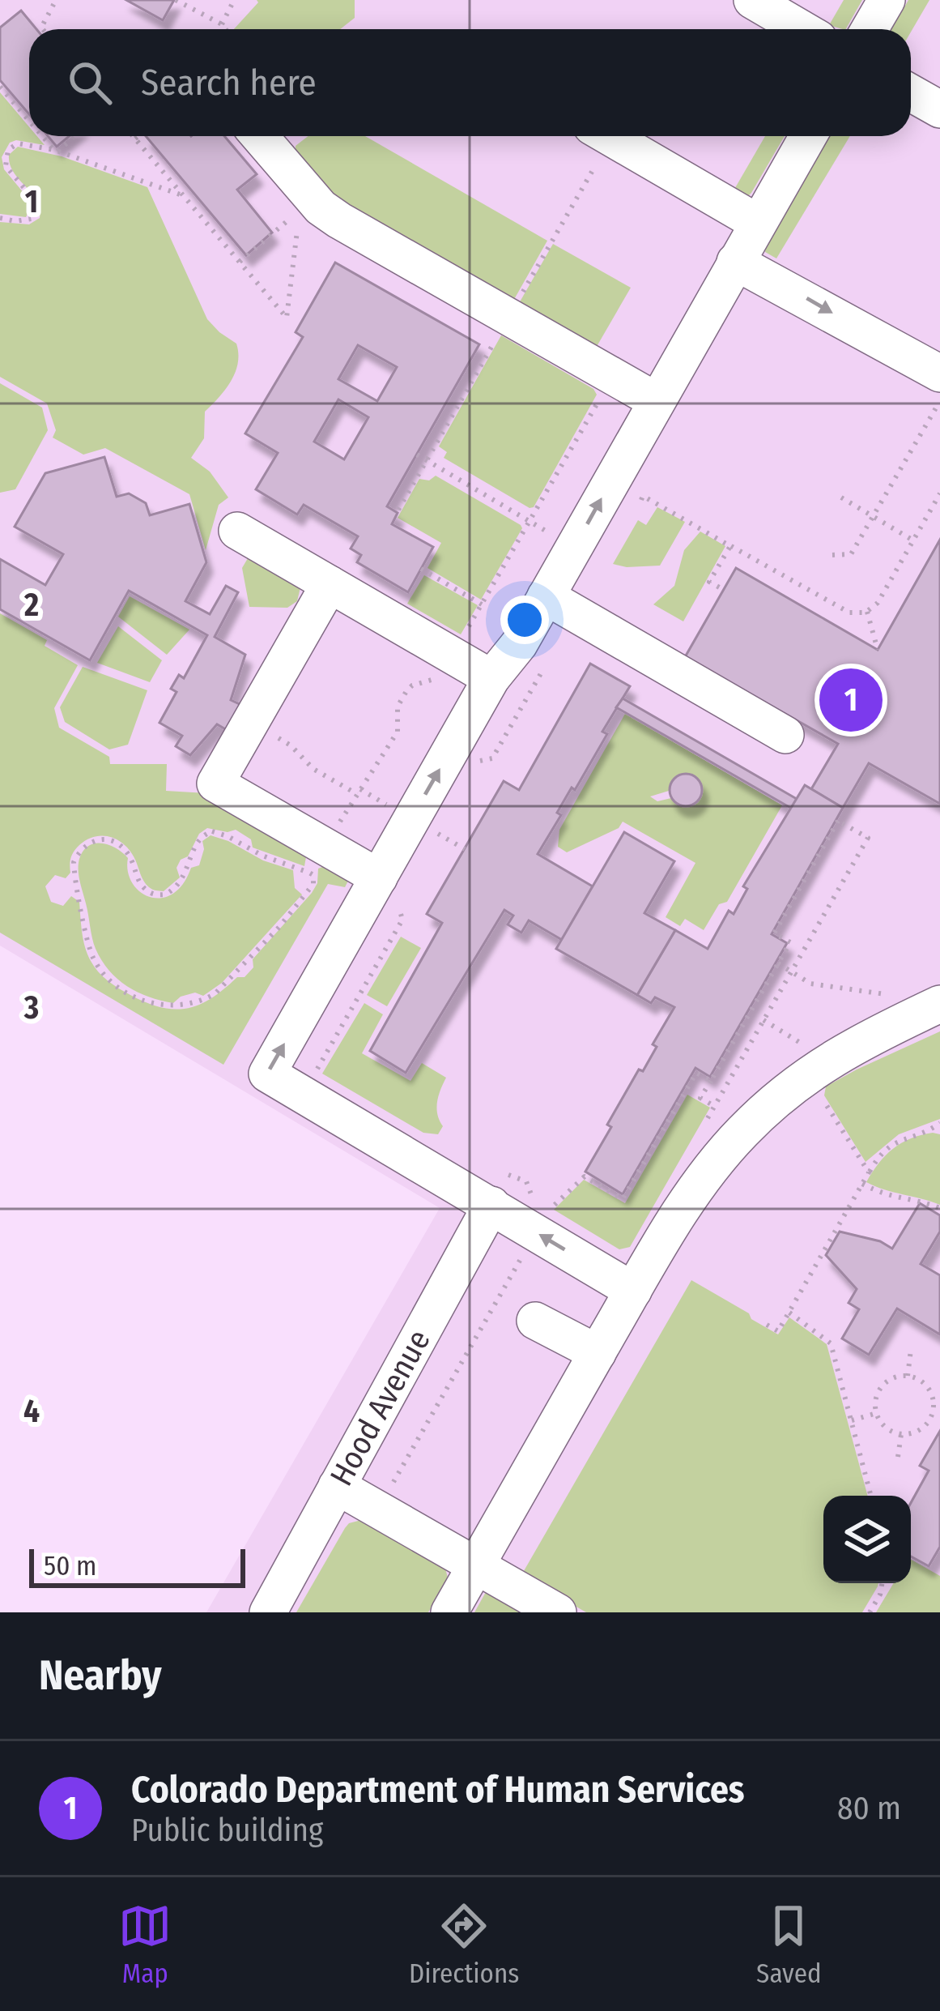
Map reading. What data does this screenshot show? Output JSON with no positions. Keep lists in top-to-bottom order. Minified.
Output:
{"streets":{"street":["Hood Avenue"]},"scale_bar":"50 m","page":{"search":"Search here","pins":"1","scale":"50 m","heading":"Nearby","list":[{"mark":"1","name":"Colorado Department of Human Services","note":"Public building","value":"80 m"}],"nav":["Map","Directions","Saved"]},"grid":{"rows":["1","2","3","4"]}}
